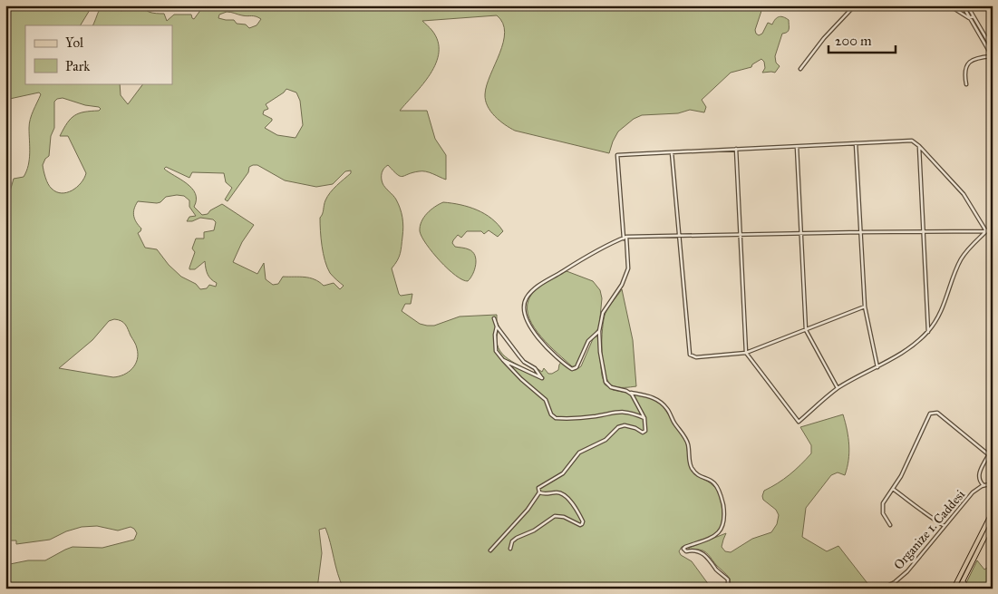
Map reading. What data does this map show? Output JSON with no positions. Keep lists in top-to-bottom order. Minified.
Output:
{"streets":{"street":["Organize 1. Caddesi"]},"legend":["Yol","Park"],"scale_bar":"200 m"}
